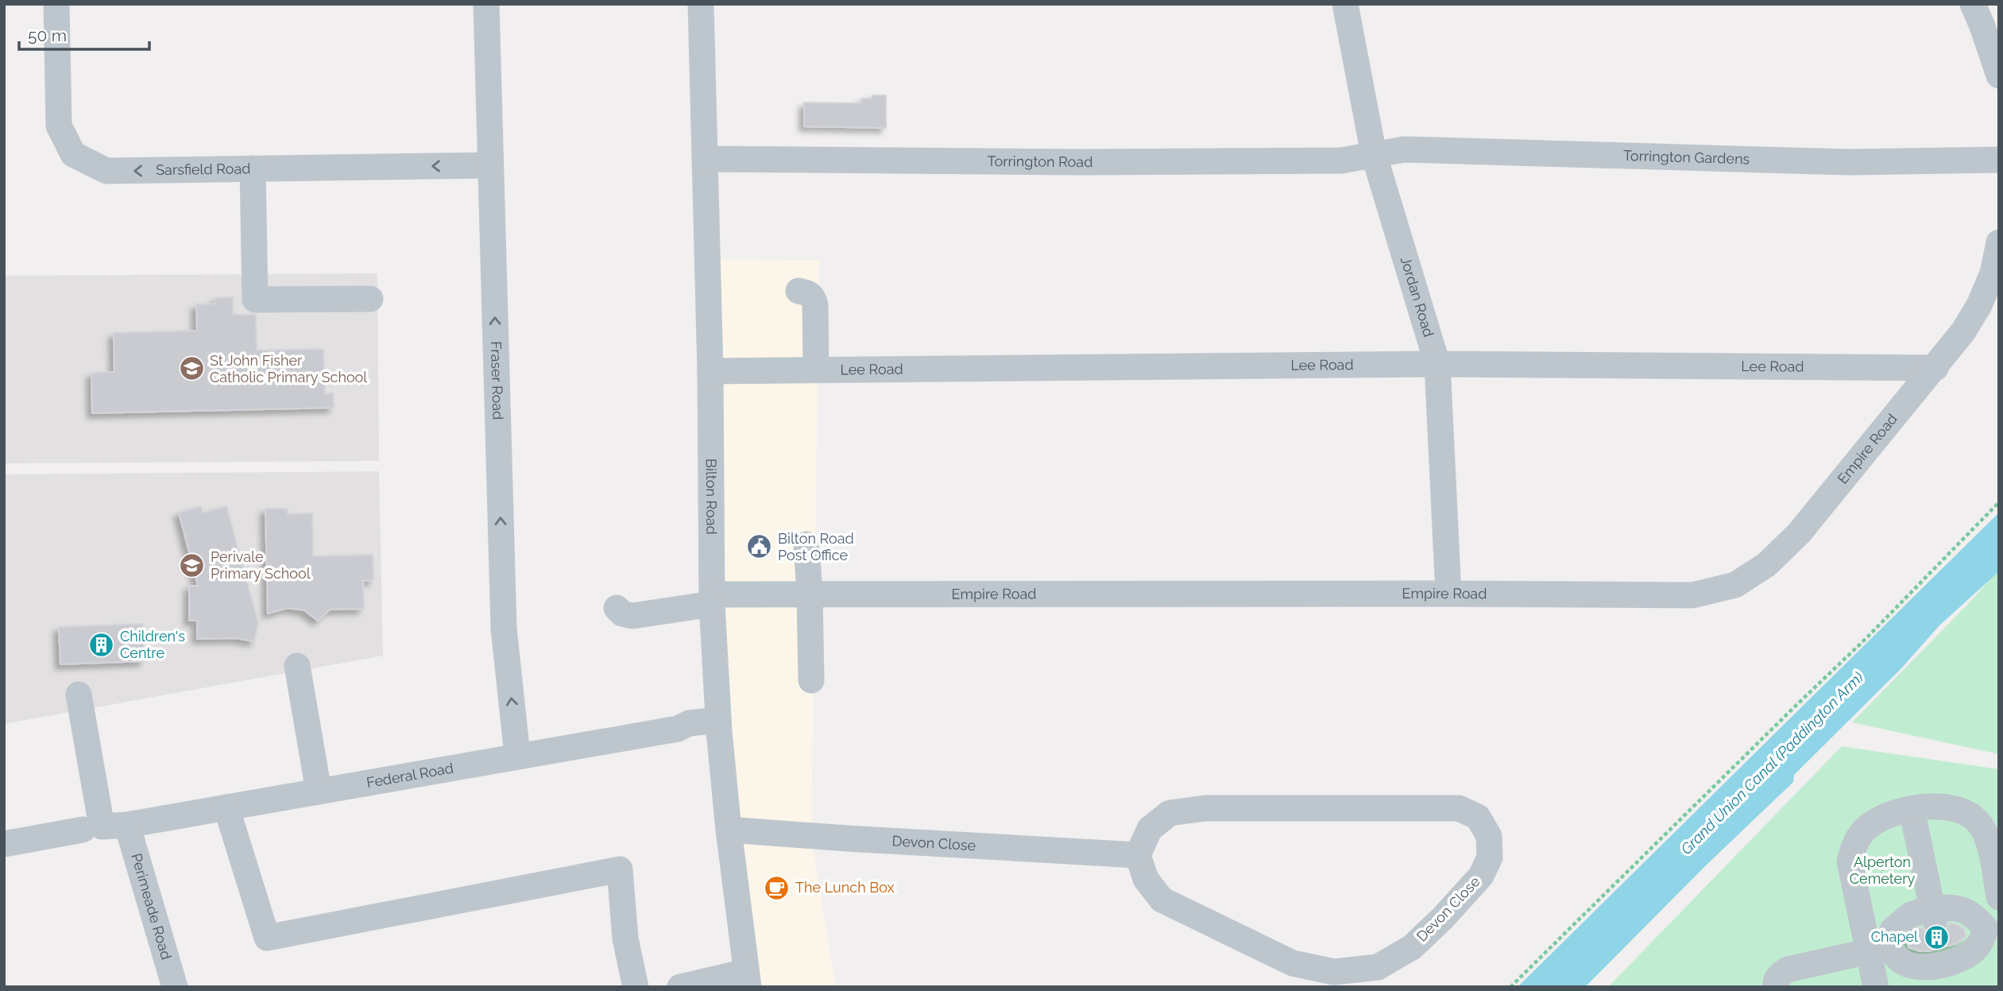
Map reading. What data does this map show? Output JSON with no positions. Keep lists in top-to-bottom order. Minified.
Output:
{"streets":{"street":["Torrington Gardens","Torrington Road","Sarsfield Road","Jordan Road","Lee Road","Fraser Road","Empire Road","Bilton Road","Federal Road","Devon Close","Perimeade Road"]},"crossings":[["Torrington Gardens","Torrington Road"],["Torrington Gardens","Jordan Road"],["Torrington Road","Jordan Road"],["Torrington Road","Bilton Road"],["Sarsfield Road","Fraser Road"],["Jordan Road","Lee Road"],["Jordan Road","Empire Road"],["Lee Road","Empire Road"],["Lee Road","Bilton Road"],["Fraser Road","Federal Road"],["Empire Road","Bilton Road"],["Bilton Road","Federal Road"],["Bilton Road","Devon Close"],["Federal Road","Perimeade Road"]],"one_way":["Sarsfield Road","Fraser Road"],"water":["Grand Union Canal (Paddington Arm)"],"parks":["Alperton Cemetery"],"places":{"school or university":["St John Fisher Catholic Primary School","Perivale Primary School"],"public building":["Bilton Road Post Office"],"building":["Children's Centre","Chapel"],"cafe":["The Lunch Box"]},"scale_bar":"50 m"}
